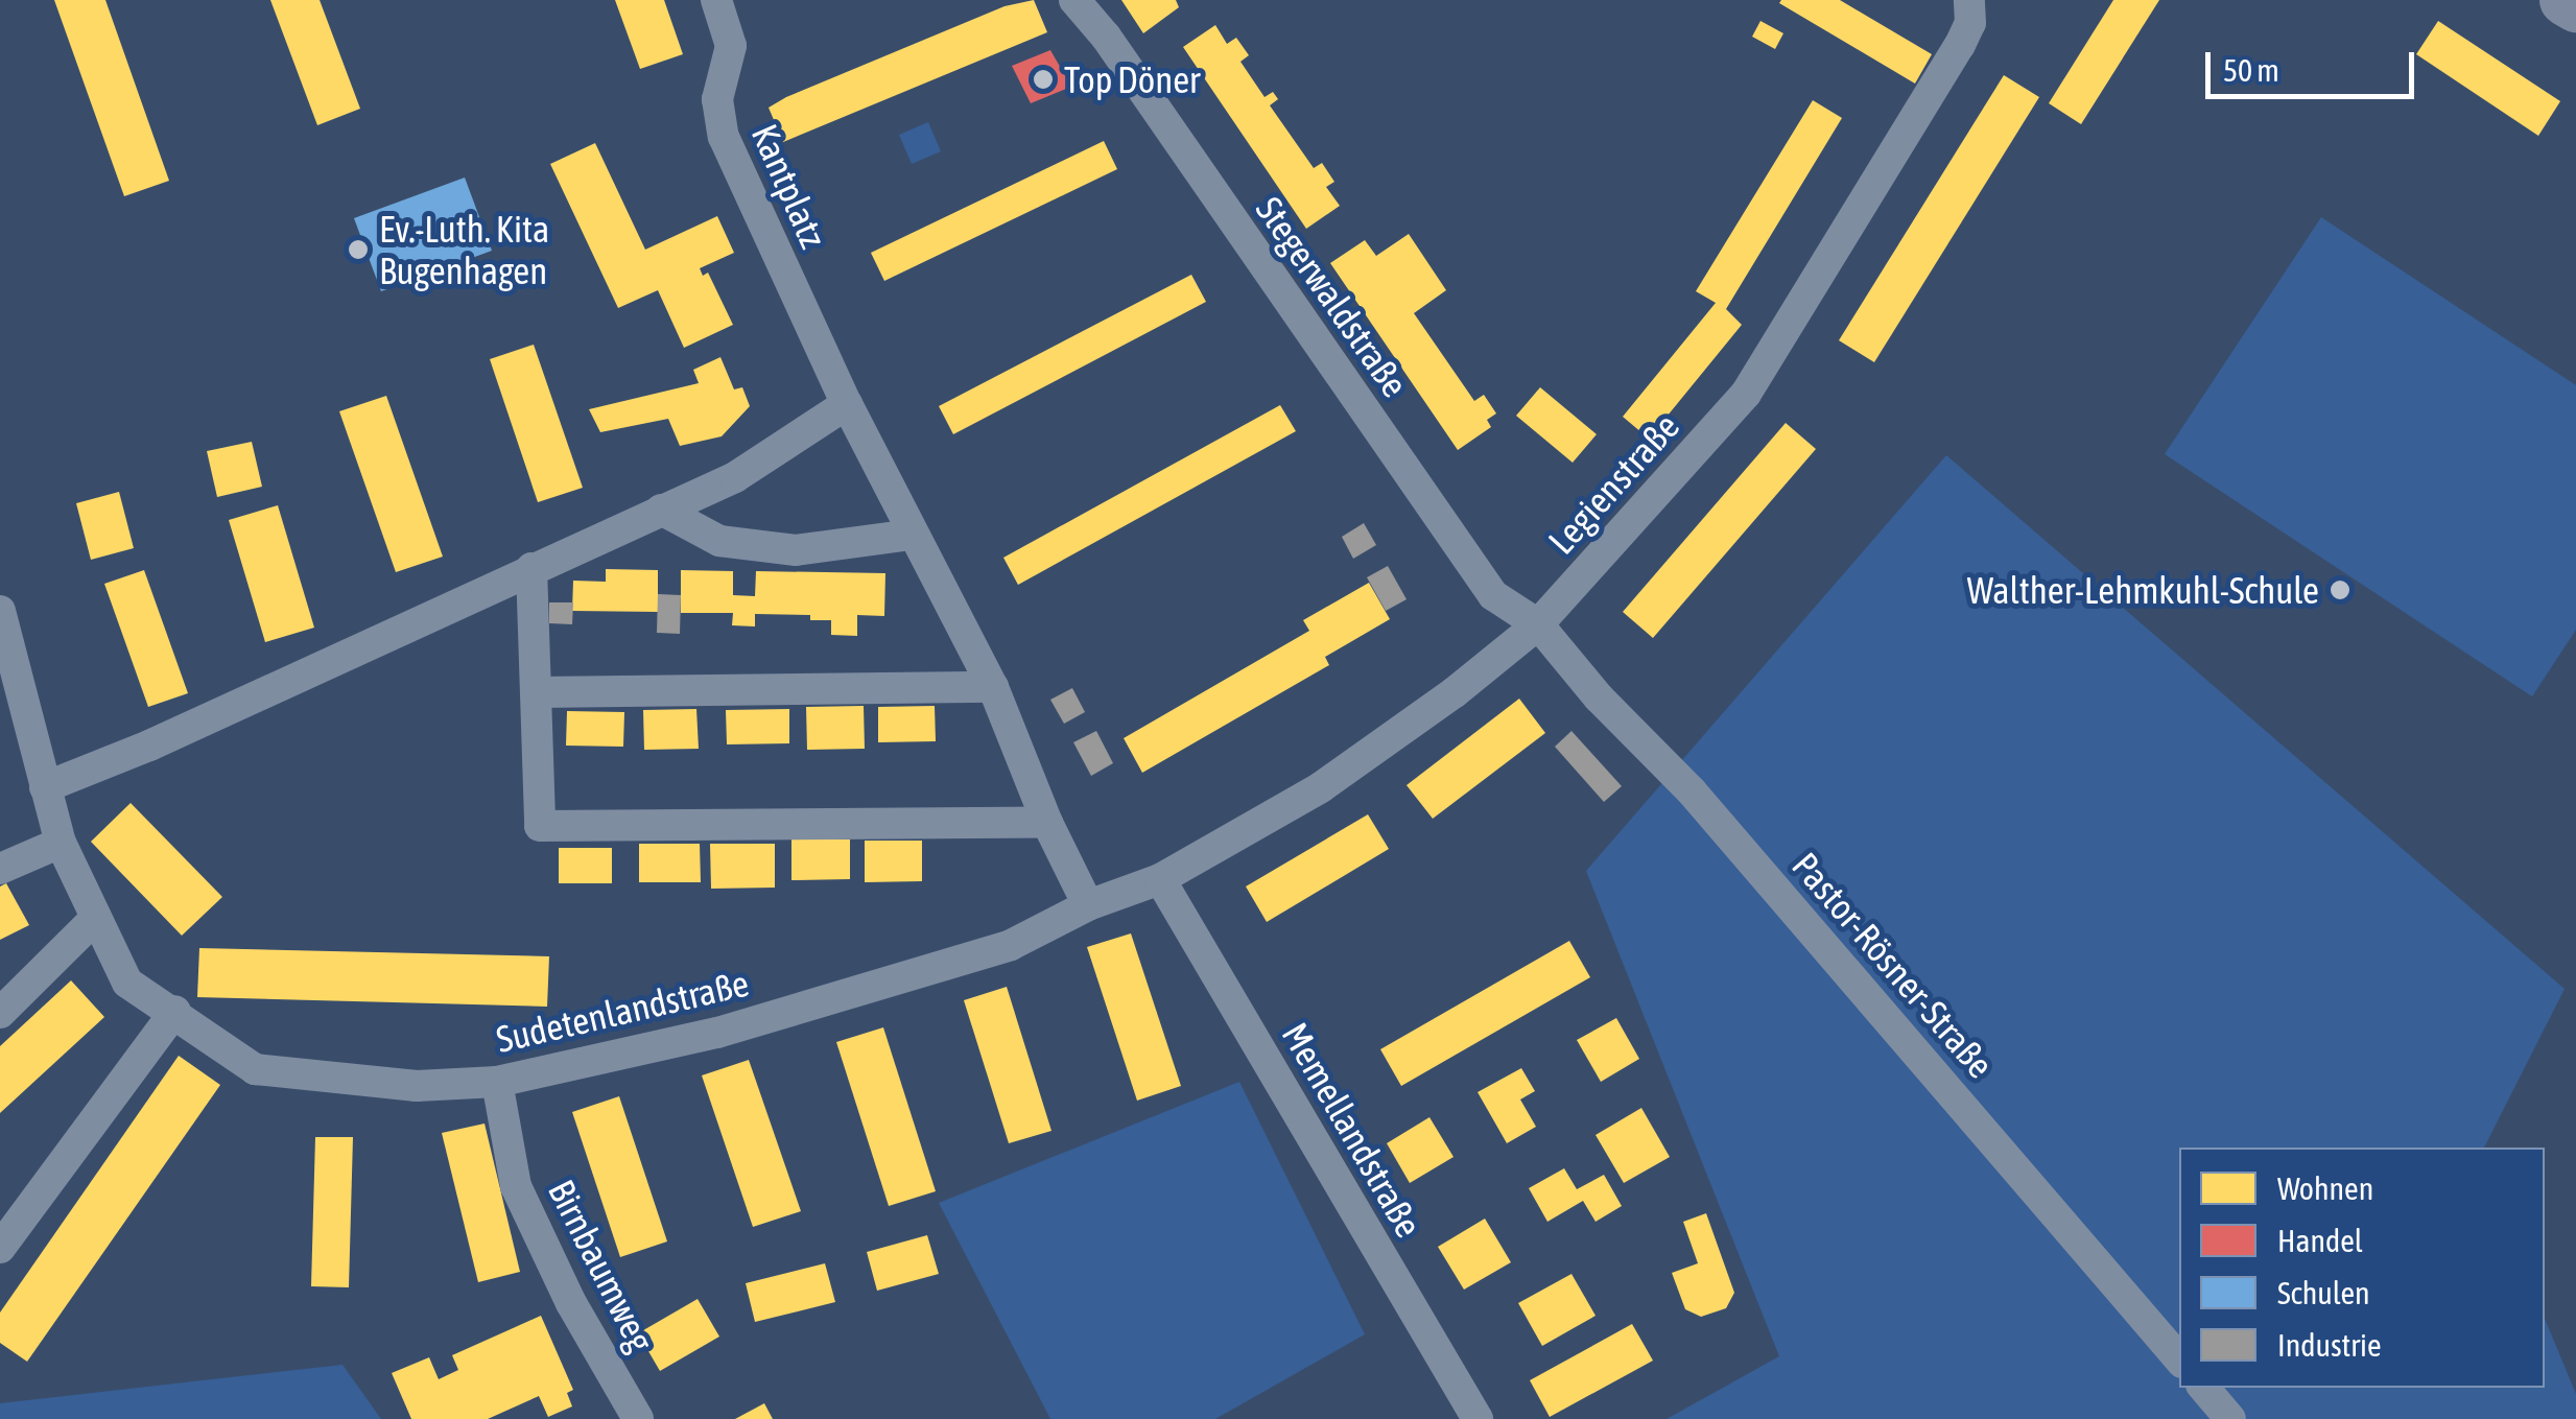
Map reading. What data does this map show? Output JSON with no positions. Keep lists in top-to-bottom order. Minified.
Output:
{"streets":{"street":["Kantplatz","Stegerwaldstraße","Legienstraße","Pastor-Rösner-Straße","Sudetenlandstraße","Memellandstraße","Birnbaumweg"]},"crossings":[["Stegerwaldstraße","Legienstraße"],["Stegerwaldstraße","Pastor-Rösner-Straße"],["Legienstraße","Pastor-Rösner-Straße"],["Legienstraße","Sudetenlandstraße"],["Legienstraße","Memellandstraße"],["Sudetenlandstraße","Memellandstraße"],["Sudetenlandstraße","Birnbaumweg"]],"places":["Top Döner","Ev.-Luth. Kita Bugenhagen","Walther-Lehmkuhl-Schule"],"legend":["Wohnen","Handel","Schulen","Industrie"],"scale_bar":"50 m"}
